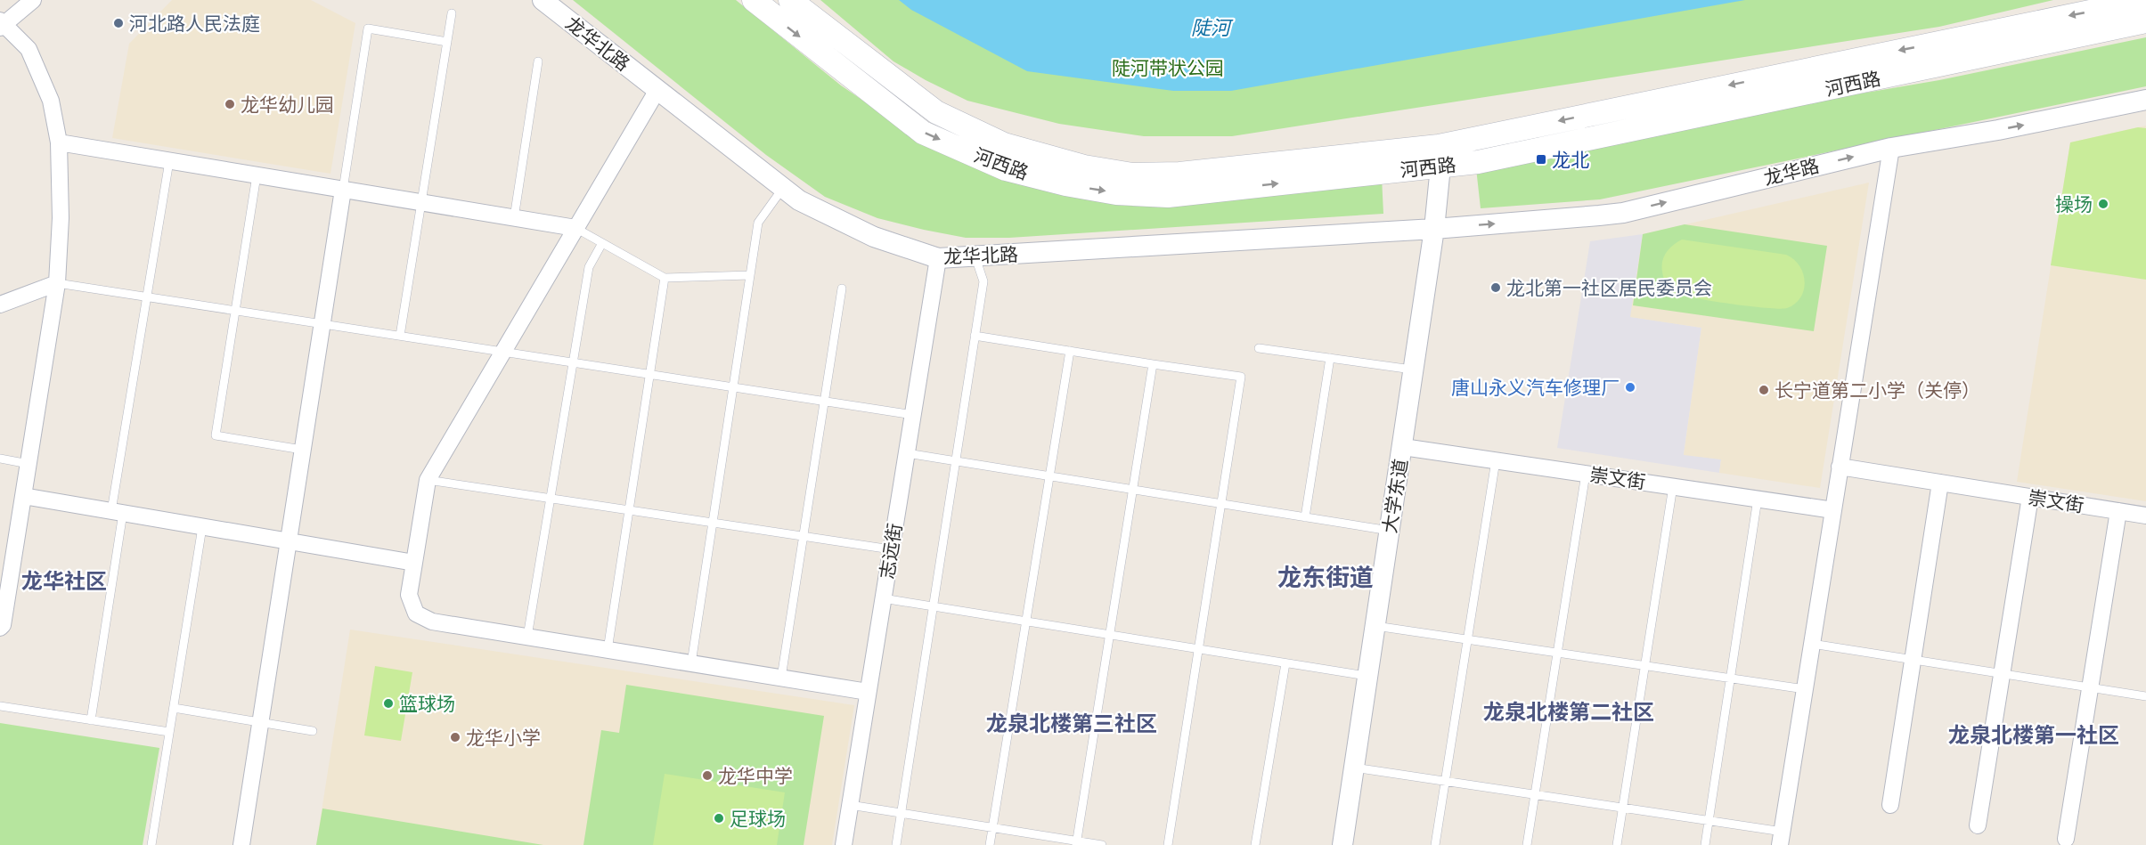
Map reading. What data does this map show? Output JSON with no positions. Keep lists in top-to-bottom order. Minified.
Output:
{"streets":{"main road":["河西路"],"street":["龙华北路","龙华路","崇文街","大学东道","志远街"]},"crossings":[["龙华北路","龙华路"],["龙华北路","大学东道"],["龙华北路","志远街"],["河西路","大学东道"],["龙华路","大学东道"],["崇文街","大学东道"]],"one_way":["龙华路"],"districts":["龙东街道","龙华社区","龙泉北楼第二社区","龙泉北楼第三社区","龙泉北楼第一社区"],"water":["陡河"],"parks":["陡河带状公园"],"places":{"other":["河北路人民法庭","龙华幼儿园","操场","龙北第一社区居民委员会","唐山永义汽车修理厂","长宁道第二小学（关停）","篮球场","龙华小学","龙华中学","足球场"],"transit":["龙北"]}}
